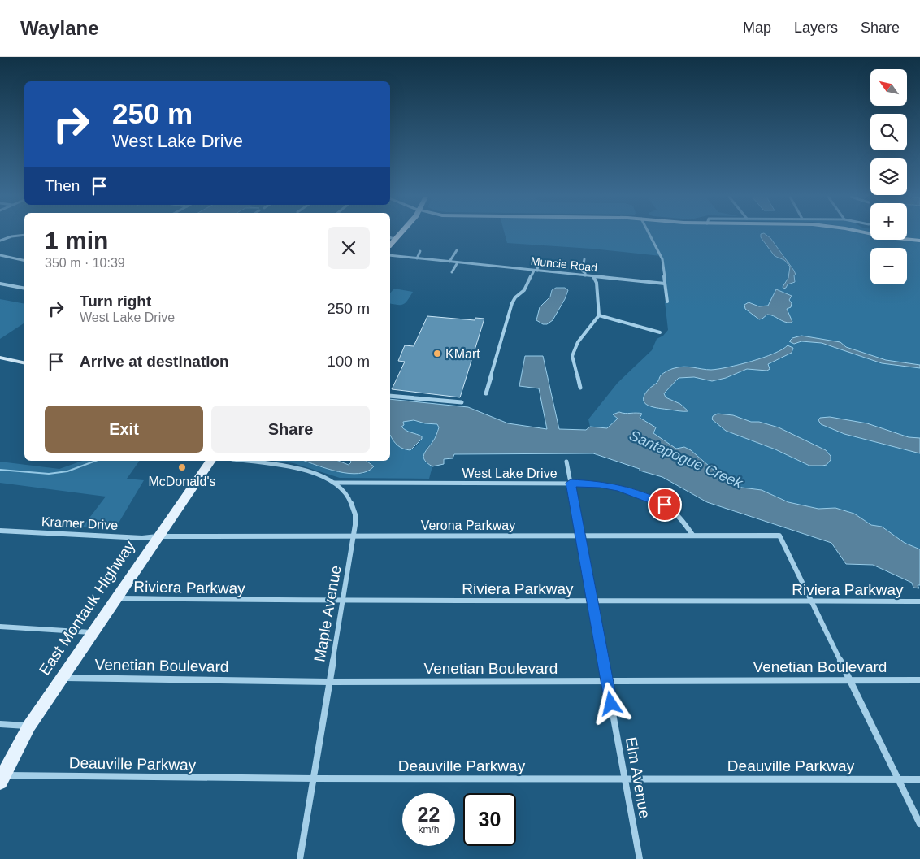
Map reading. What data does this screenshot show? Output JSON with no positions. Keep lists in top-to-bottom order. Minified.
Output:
{"streets":{"main road":["East Montauk Highway"],"street":["Muncie Road","West Lake Drive","Kramer Drive","Verona Parkway","Riviera Parkway","Maple Avenue","Venetian Boulevard","Deauville Parkway","Elm Avenue"]},"crossings":[["West Lake Drive","Verona Parkway"],["West Lake Drive","Maple Avenue"],["West Lake Drive","Elm Avenue"],["Kramer Drive","Verona Parkway"],["Kramer Drive","East Montauk Highway"],["Verona Parkway","Riviera Parkway"],["Verona Parkway","East Montauk Highway"],["Verona Parkway","Maple Avenue"],["Verona Parkway","Elm Avenue"],["Riviera Parkway","East Montauk Highway"],["Riviera Parkway","Maple Avenue"],["Riviera Parkway","Elm Avenue"],["East Montauk Highway","Venetian Boulevard"],["East Montauk Highway","Deauville Parkway"],["Maple Avenue","Venetian Boulevard"],["Maple Avenue","Deauville Parkway"],["Venetian Boulevard","Elm Avenue"],["Deauville Parkway","Elm Avenue"]],"water":["Santapogue Creek"],"places":["KMart","McDonald's"],"north":"top left","page":{"header":"Waylane","nav":["Map","Layers","Share"],"map_buttons":["+","−"],"turn":["250 m","West Lake Drive"],"then":"Then","heading":["1 min","350 m · 10:39"],"list":[{"name":"Turn right","note":"West Lake Drive","value":"250 m"},{"name":"Arrive at destination","value":"100 m"}],"buttons":["Exit","Share"],"speed":"22 km/h","limit":"30"}}
